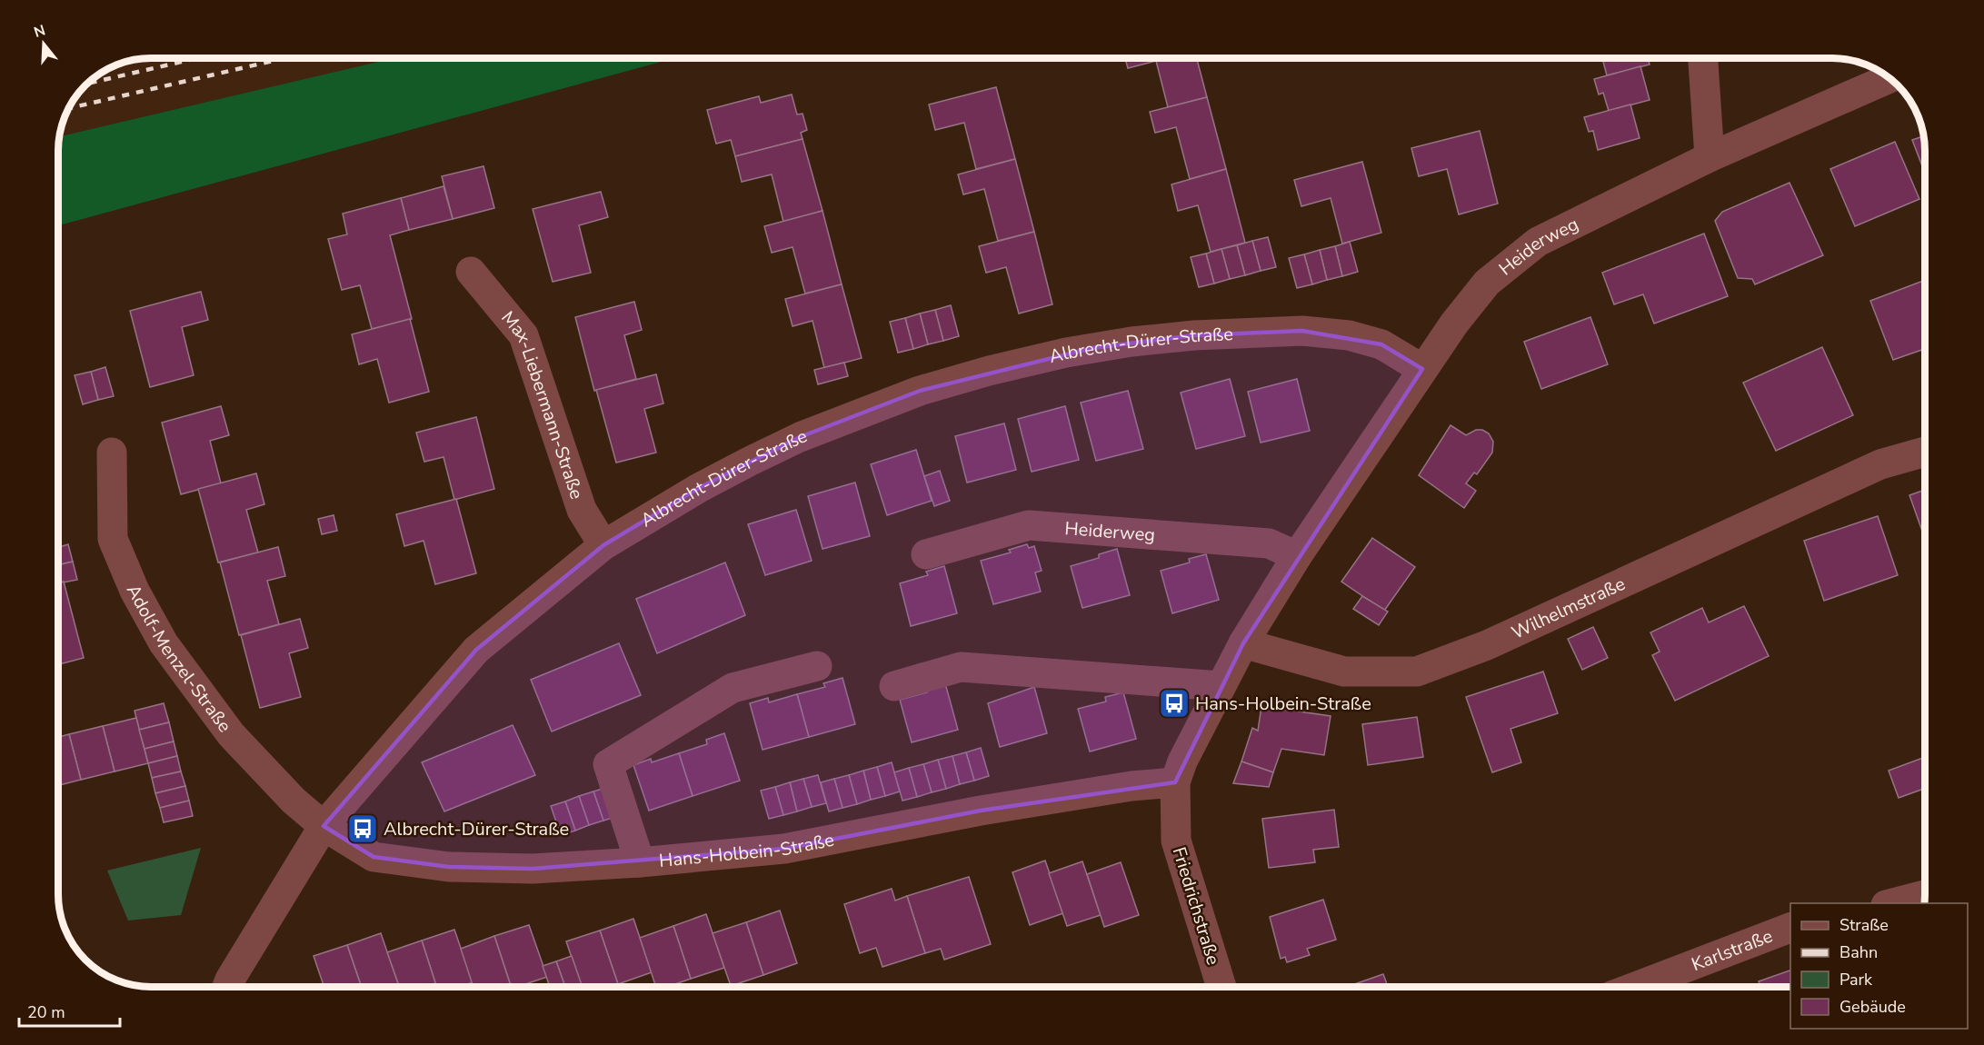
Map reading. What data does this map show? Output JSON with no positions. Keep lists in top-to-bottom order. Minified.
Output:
{"streets":{"street":["Heiderweg","Albrecht-Dürer-Straße","Max-Liebermann-Straße","Wilhelmstraße","Adolf-Menzel-Straße","Hans-Holbein-Straße","Friedrichstraße","Karlstraße"]},"crossings":[["Heiderweg","Albrecht-Dürer-Straße"],["Heiderweg","Wilhelmstraße"],["Heiderweg","Hans-Holbein-Straße"],["Heiderweg","Friedrichstraße"],["Albrecht-Dürer-Straße","Max-Liebermann-Straße"],["Albrecht-Dürer-Straße","Adolf-Menzel-Straße"],["Albrecht-Dürer-Straße","Hans-Holbein-Straße"],["Adolf-Menzel-Straße","Hans-Holbein-Straße"],["Hans-Holbein-Straße","Friedrichstraße"]],"places":{"bus stop":["Hans-Holbein-Straße","Albrecht-Dürer-Straße"]},"legend":["Straße","Bahn","Park","Gebäude"],"scale_bar":"20 m","north":"top"}
